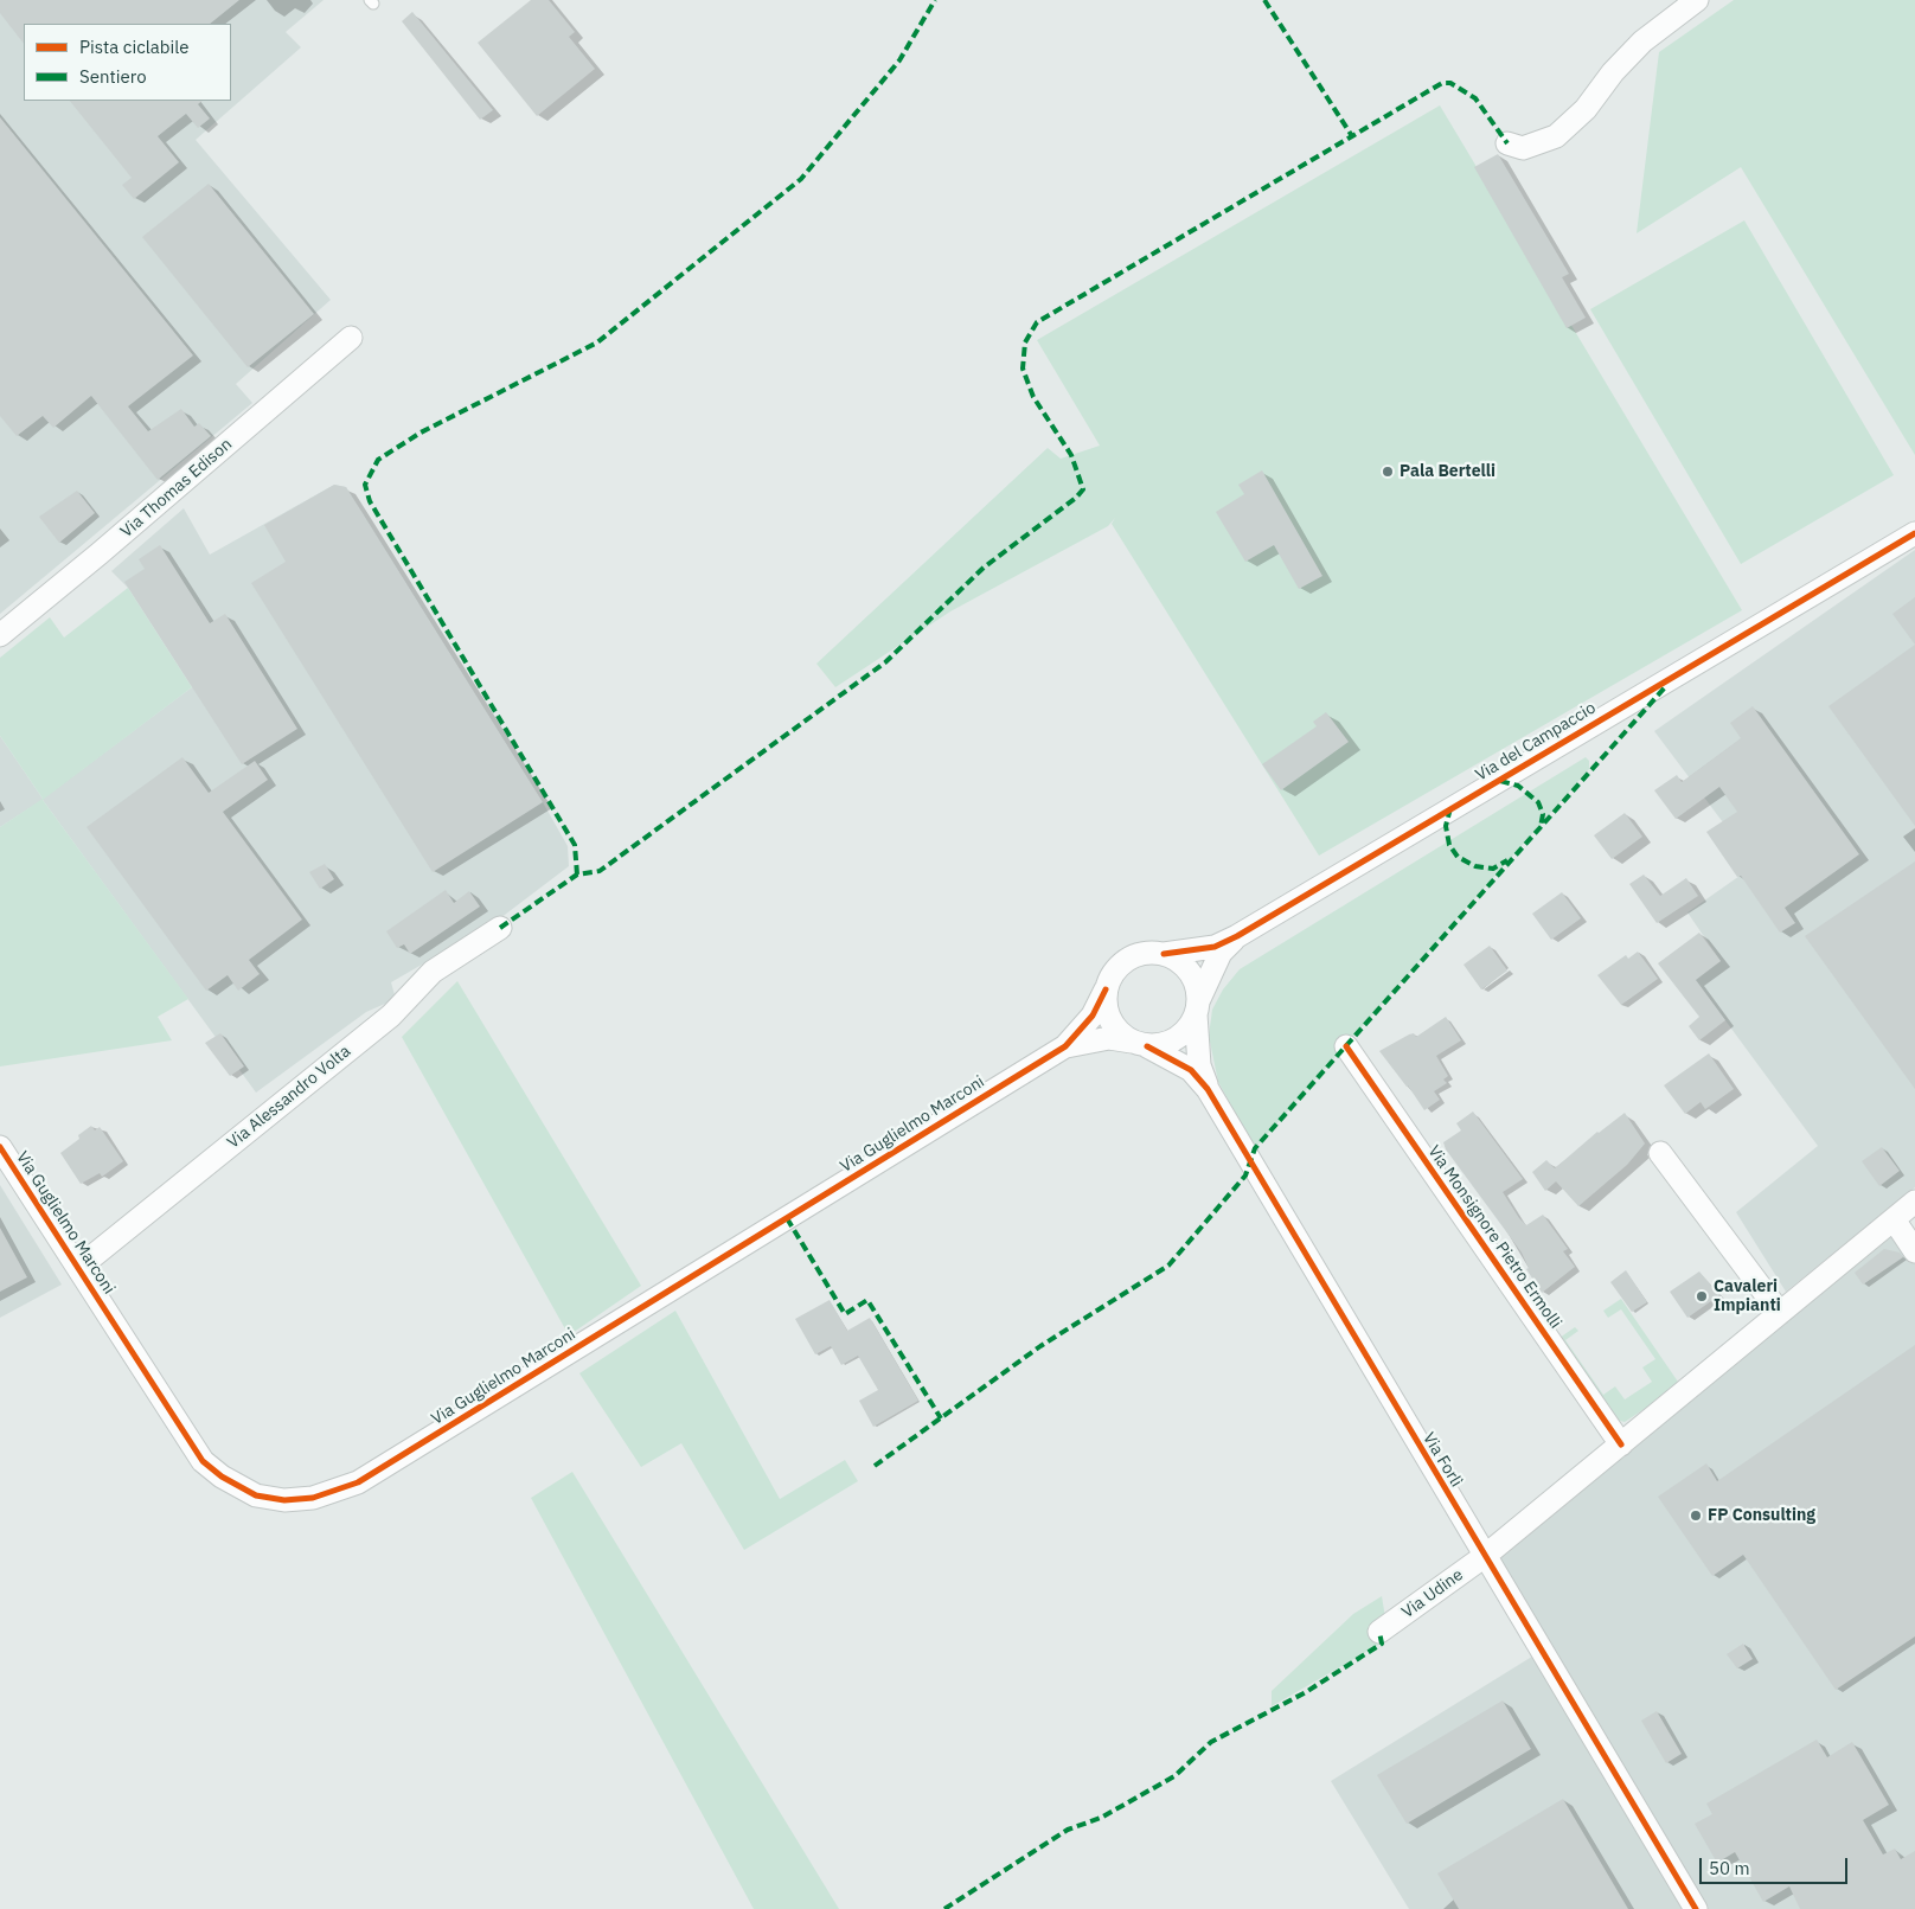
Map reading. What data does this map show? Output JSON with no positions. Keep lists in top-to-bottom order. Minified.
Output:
{"streets":{"street":["Via Thomas Edison","Via del Campaccio","Via Alessandro Volta","Via Guglielmo Marconi","Via Monsignore Pietro Ermolli","Via Forlì","Via Udine"]},"crossings":[["Via del Campaccio","Via Guglielmo Marconi"],["Via del Campaccio","Via Forlì"],["Via Alessandro Volta","Via Guglielmo Marconi"],["Via Guglielmo Marconi","Via Forlì"],["Via Monsignore Pietro Ermolli","Via Udine"],["Via Forlì","Via Udine"]],"places":["Pala Bertelli","Cavaleri Impianti","FP Consulting"],"legend":["Pista ciclabile","Sentiero"],"scale_bar":"50 m"}
